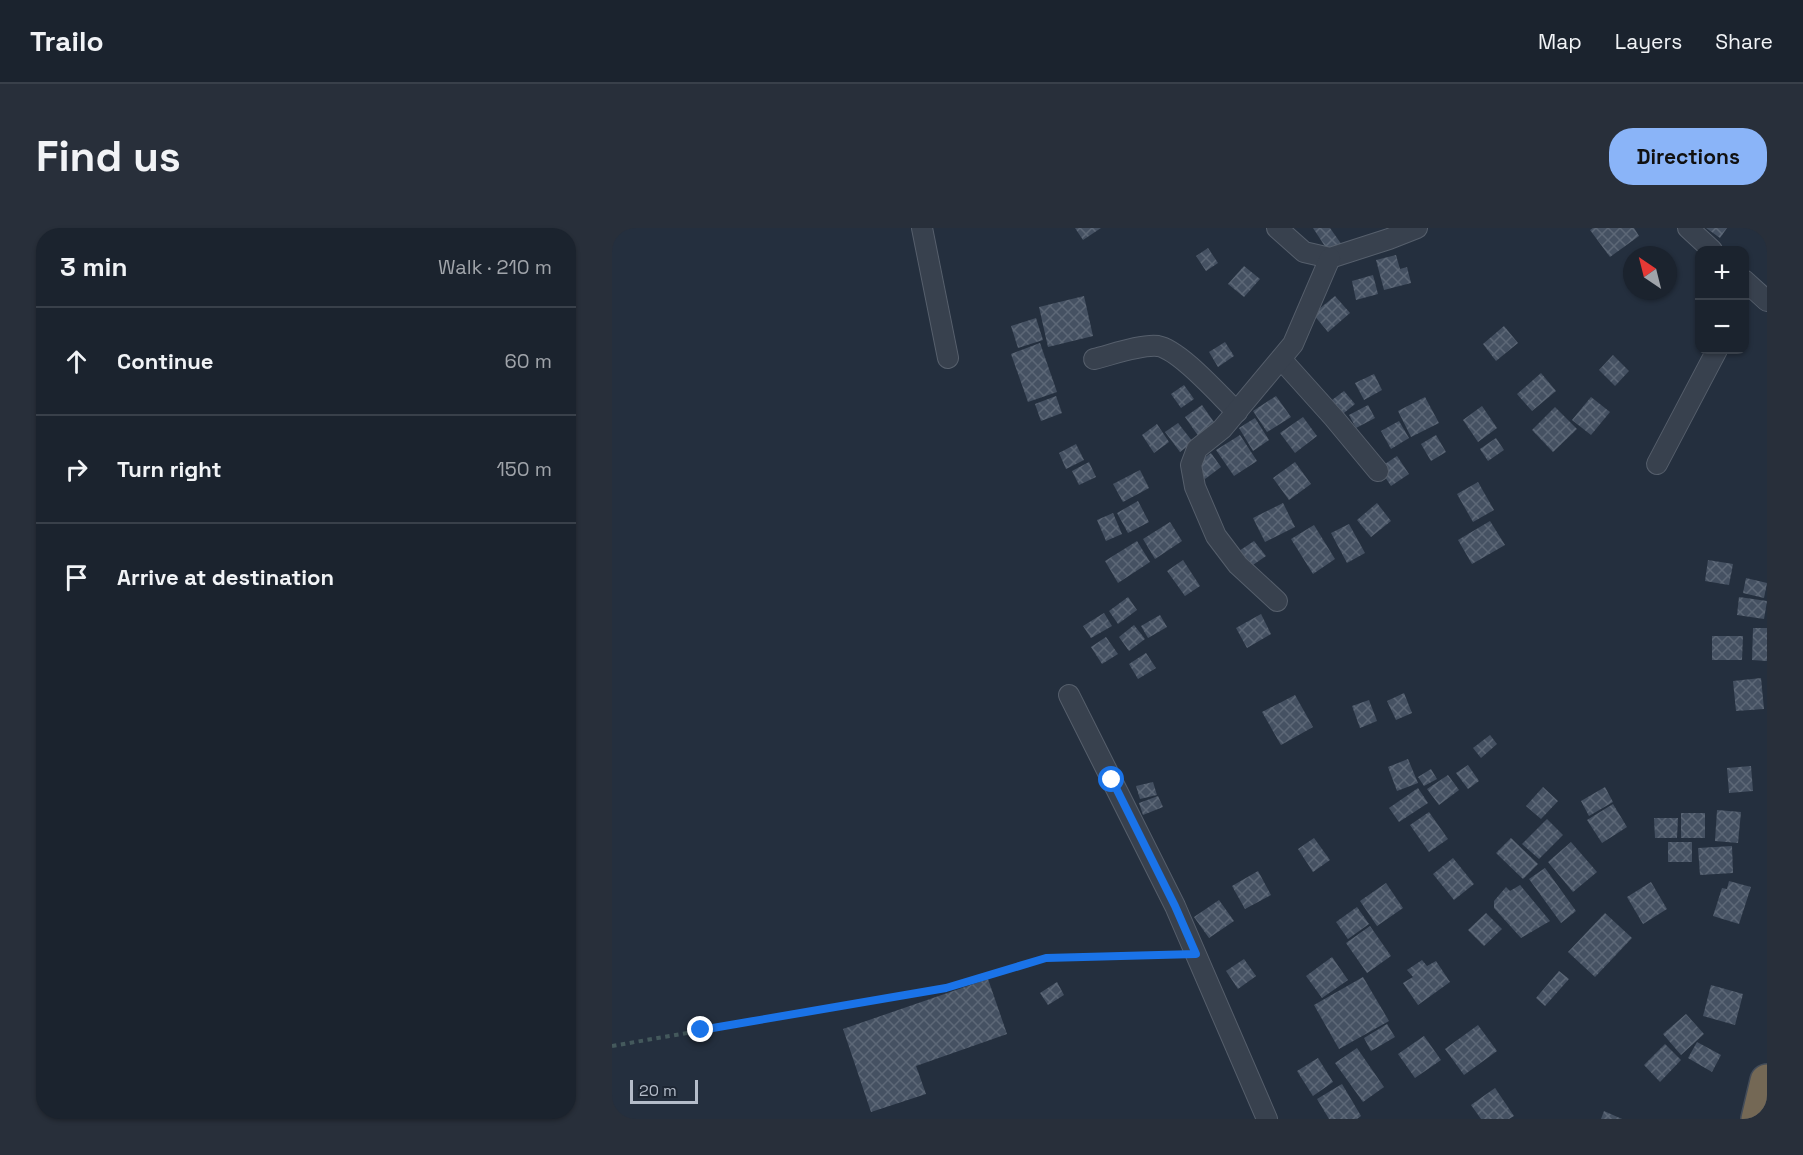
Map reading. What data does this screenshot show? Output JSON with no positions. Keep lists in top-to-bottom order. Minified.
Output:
{"scale_bar":"20 m","north":"top left","page":{"header":"Trailo","nav":["Map","Layers","Share"],"buttons":"Directions","title":"Find us","heading":["3 min","Walk · 210 m"],"map_buttons":["+","−"],"list":[["Continue","60 m"],["Turn right","150 m"],"Arrive at destination"],"scale":"20 m"}}
